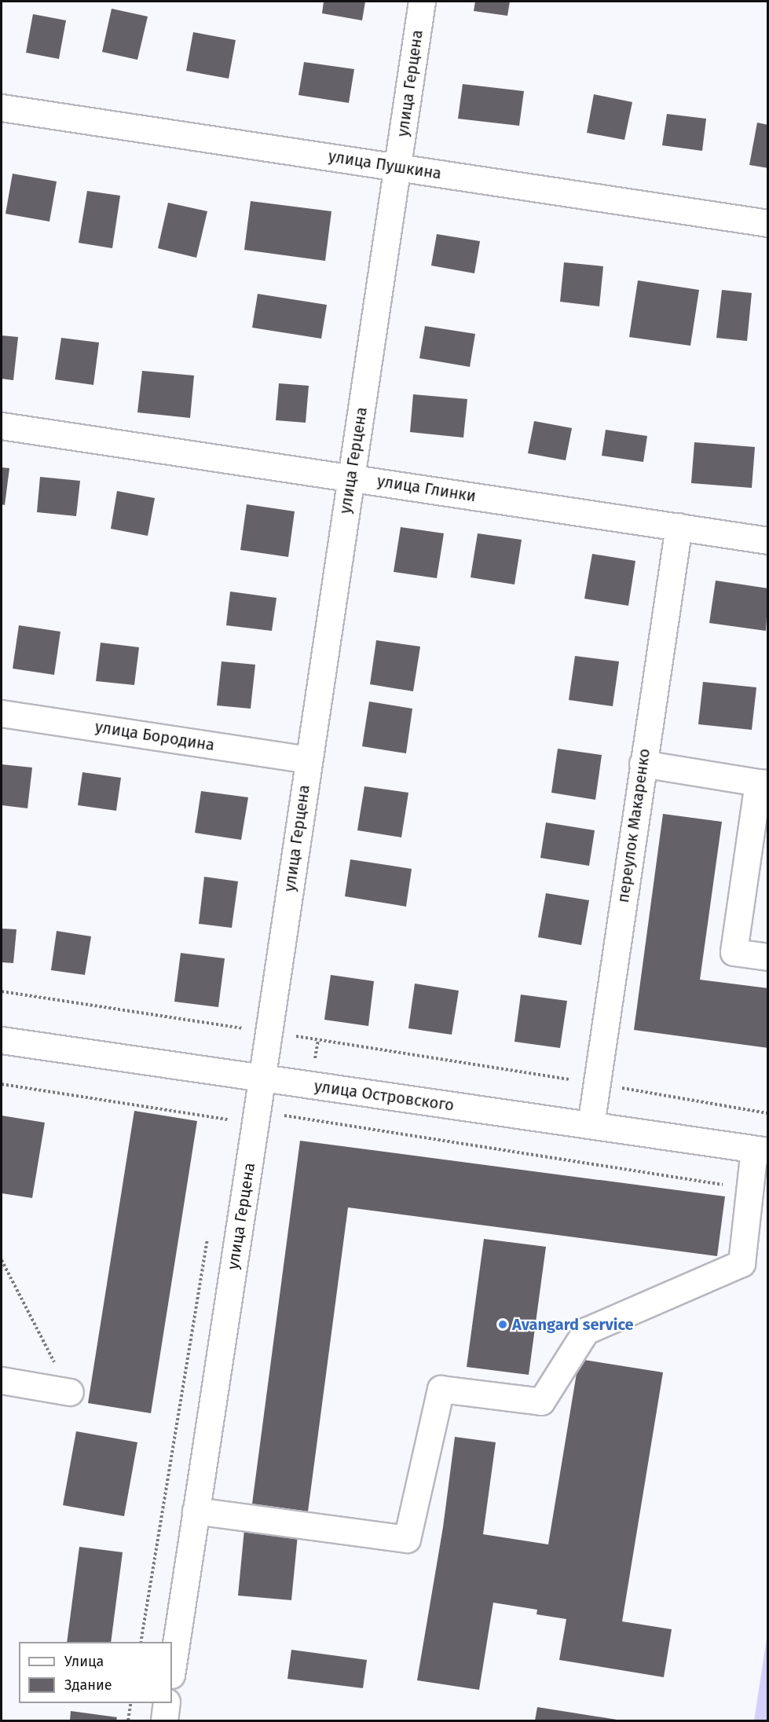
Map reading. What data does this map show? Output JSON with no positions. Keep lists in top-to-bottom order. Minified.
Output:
{"streets":{"street":["улица Герцена","улица Пушкина","улица Глинки","улица Бородина","переулок Макаренко","улица Островского"]},"crossings":[["улица Герцена","улица Пушкина"],["улица Герцена","улица Глинки"],["улица Герцена","улица Бородина"],["улица Герцена","улица Островского"],["улица Глинки","переулок Макаренко"],["переулок Макаренко","улица Островского"]],"places":["Avangard service"],"legend":["Улица","Здание"]}
